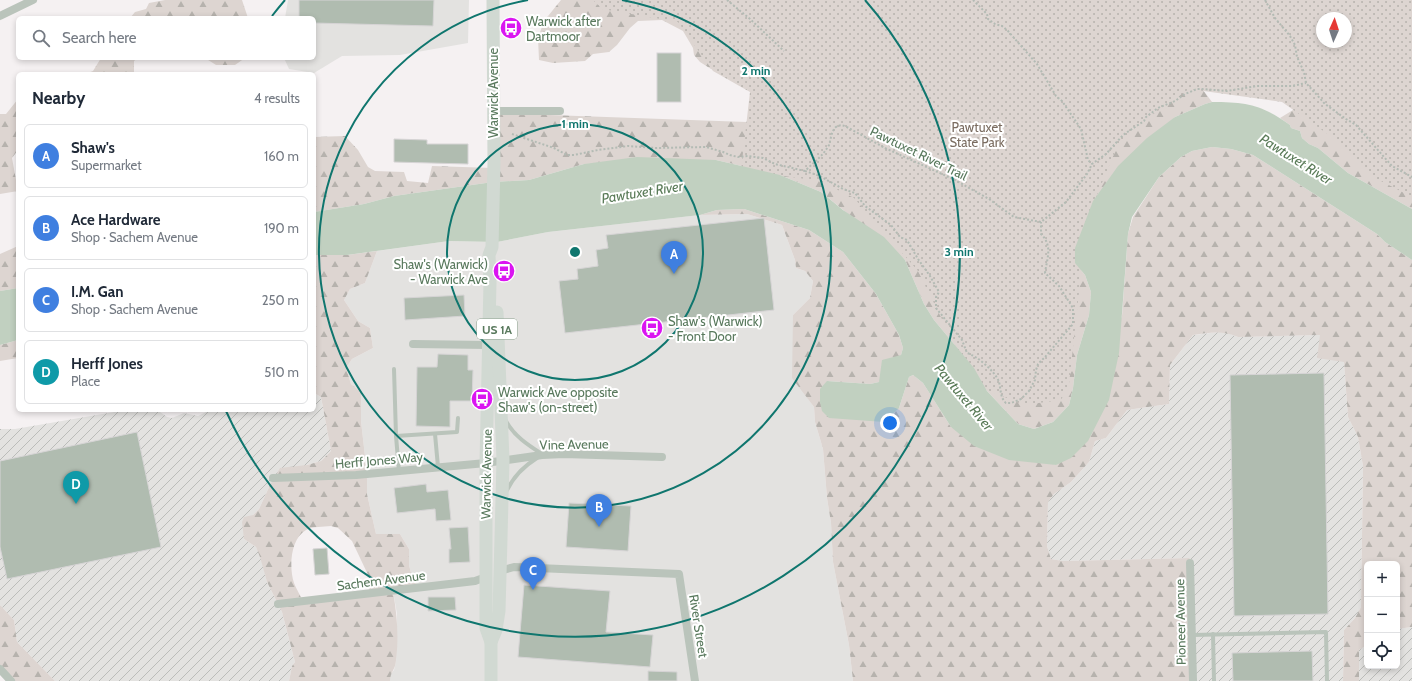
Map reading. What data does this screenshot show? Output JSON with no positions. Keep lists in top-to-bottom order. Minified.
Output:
{"streets":{"main road":["Warwick Avenue","US 1A"],"street":["Vine Avenue","Herff Jones Way","Sachem Avenue","Pioneer Avenue","River Street"],"path":["Pawtuxet River Trail"]},"crossings":[["Warwick Avenue","Vine Avenue"],["Warwick Avenue","Herff Jones Way"],["Warwick Avenue","Sachem Avenue"],["Warwick Avenue","River Street"],["Vine Avenue","Herff Jones Way"]],"water":["Pawtuxet River"],"parks":["Pawtuxet State Park"],"places":{"bus stop":["Warwick after Dartmoor","Shaw's (Warwick) - Warwick Ave","Shaw's (Warwick) - Front Door","Warwick Ave opposite Shaw's (on-street)"]},"north":"top","page":{"search":"Search here","heading":["Nearby","4 results"],"list":[{"mark":"A","name":"Shaw's","note":"Supermarket","value":"160 m"},{"mark":"B","name":"Ace Hardware","note":"Shop · Sachem Avenue","value":"190 m"},{"mark":"C","name":"I.M. Gan","note":"Shop · Sachem Avenue","value":"250 m"},{"mark":"D","name":"Herff Jones","note":"Place","value":"510 m"}],"pins":["A","D","B","C"],"map_buttons":["+","−"]},"rings":["2 min","1 min","3 min"]}
